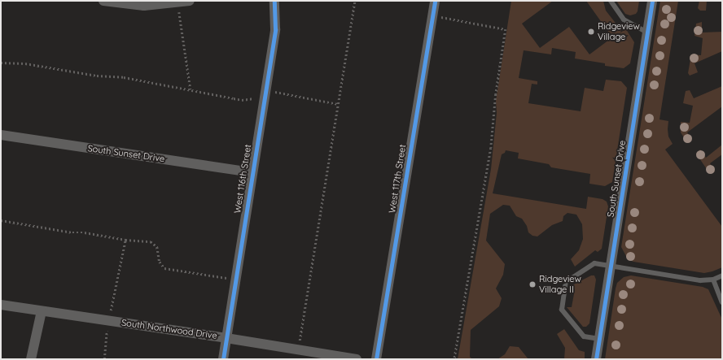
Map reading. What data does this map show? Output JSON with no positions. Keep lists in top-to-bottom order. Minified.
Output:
{"streets":{"street":["South Sunset Drive","West 116th Street","West 117th Street","South Northwood Drive"]},"crossings":[["South Sunset Drive","West 116th Street"],["West 116th Street","South Northwood Drive"]],"places":["Ridgeview Village","Ridgeview Village II"]}
